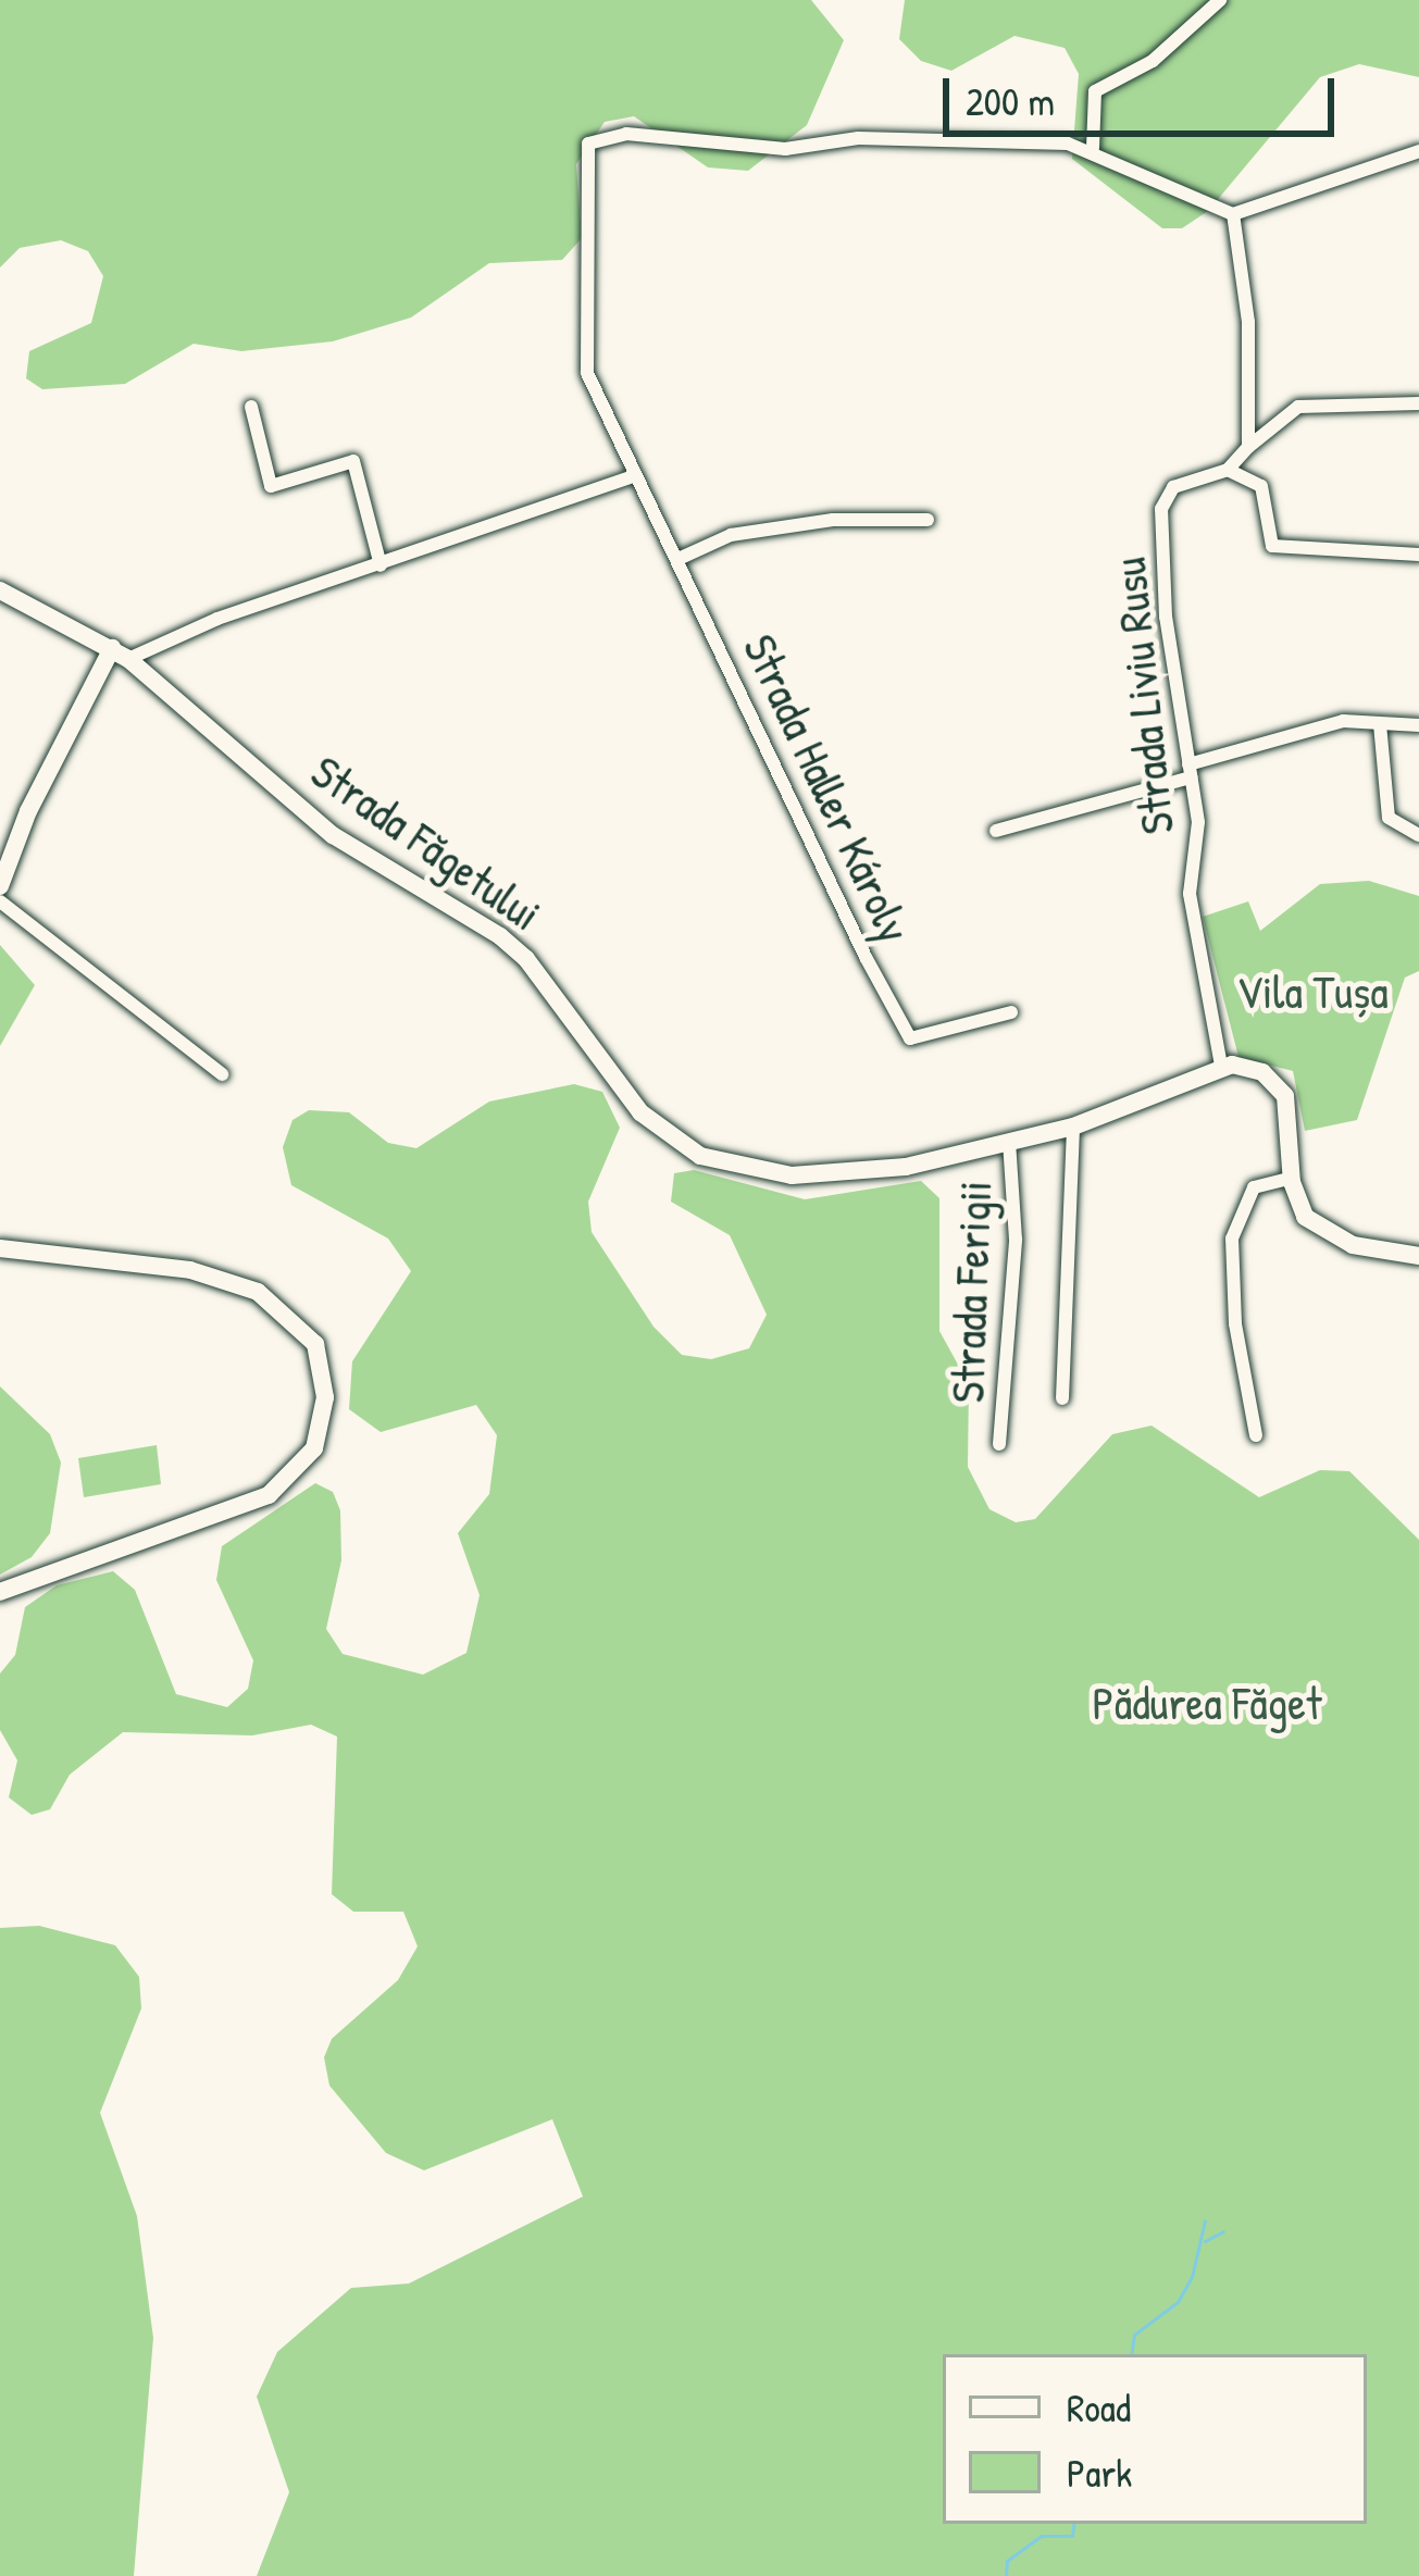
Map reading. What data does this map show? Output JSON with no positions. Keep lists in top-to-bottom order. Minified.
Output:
{"streets":{"main road":["Strada Făgetului"],"street":["Strada Liviu Rusu","Strada Haller Károly","Strada Ferigii"]},"crossings":[["Strada Liviu Rusu","Strada Făgetului"],["Strada Făgetului","Strada Ferigii"]],"parks":["Vila Tușa","Pădurea Făget"],"legend":["Road","Park"],"scale_bar":"200 m"}
